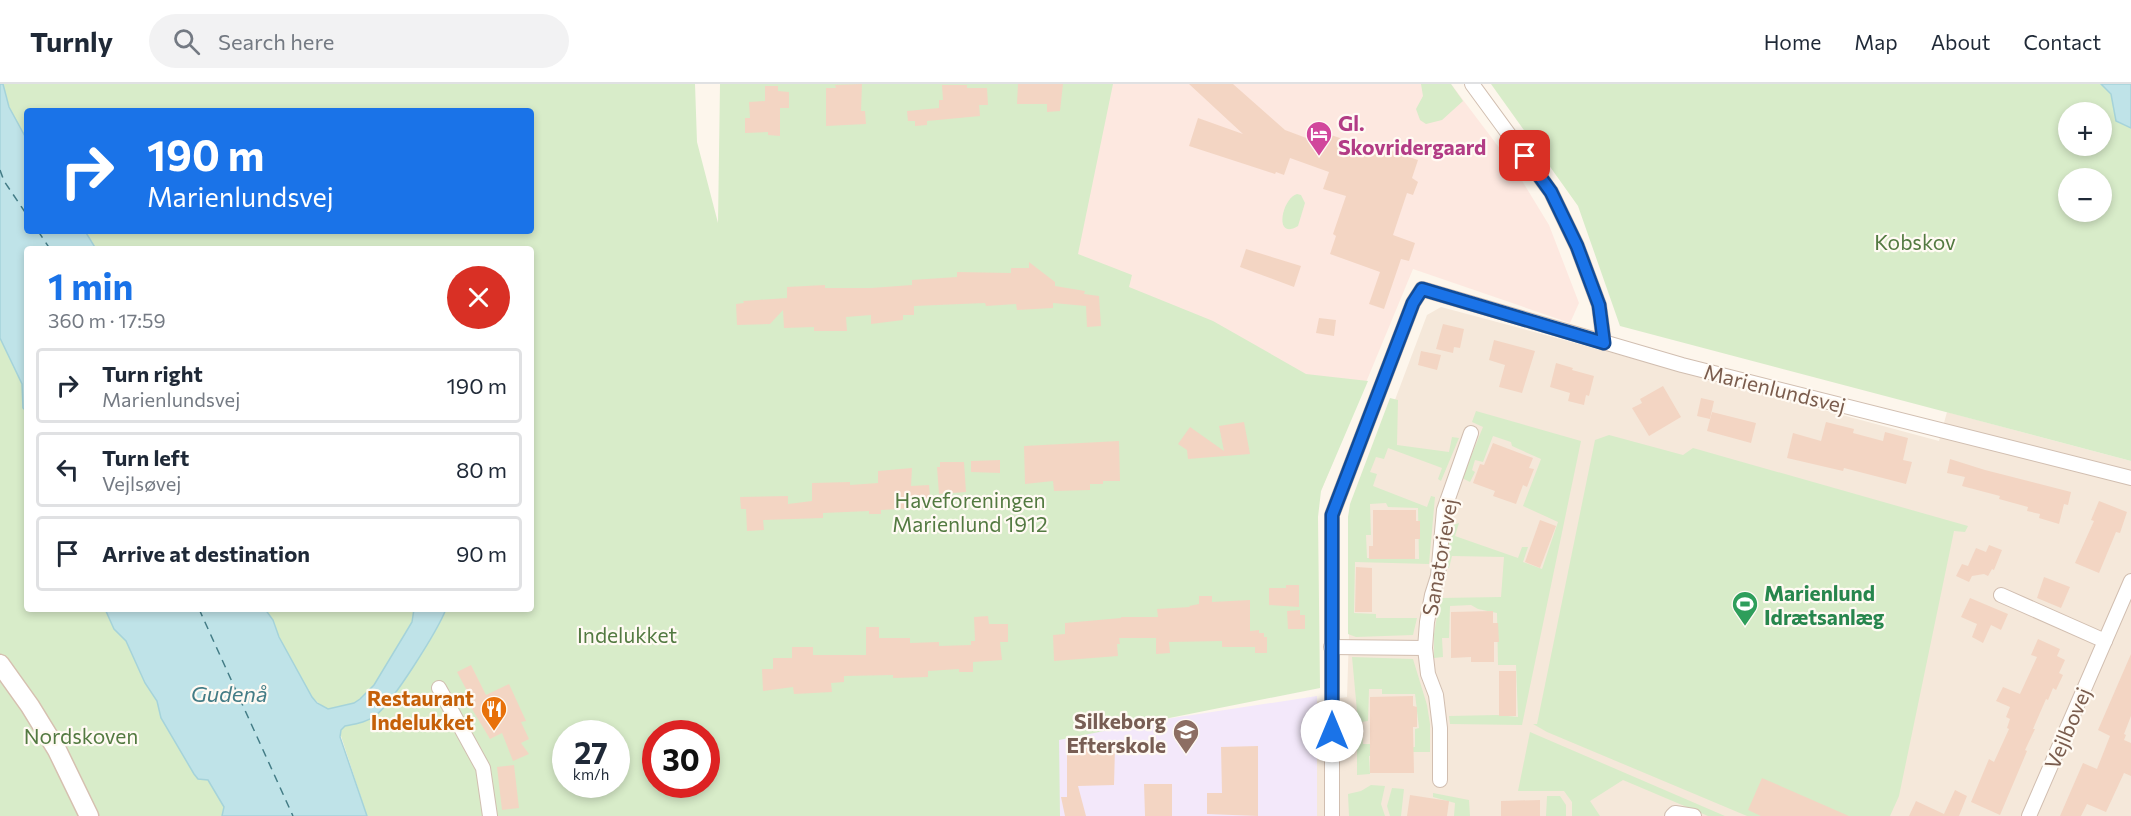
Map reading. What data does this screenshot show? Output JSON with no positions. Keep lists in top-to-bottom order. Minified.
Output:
{"streets":{"street":["Marienlundsvej","Sanatorievej","Vejlbovej"]},"water":["Gudenå"],"parks":["Kobskov","Haveforeningen Marienlund 1912","Indelukket","Nordskoven"],"places":{"hotel":["Gl. Skovridergaard"],"sports":["Marienlund Idrætsanlæg"],"restaurant":["Restaurant Indelukket"],"school or university":["Silkeborg Efterskole"]},"page":{"header":"Turnly","search":"Search here","nav":["Home","Map","About","Contact"],"map_buttons":["+","−"],"turn":["190 m","Marienlundsvej"],"heading":["1 min","360 m · 17:59"],"list":[{"name":"Turn right","note":"Marienlundsvej","value":"190 m"},{"name":"Turn left","note":"Vejlsøvej","value":"80 m"},{"name":"Arrive at destination","value":"90 m"}],"speed":"27 km/h","limit":"30"}}
